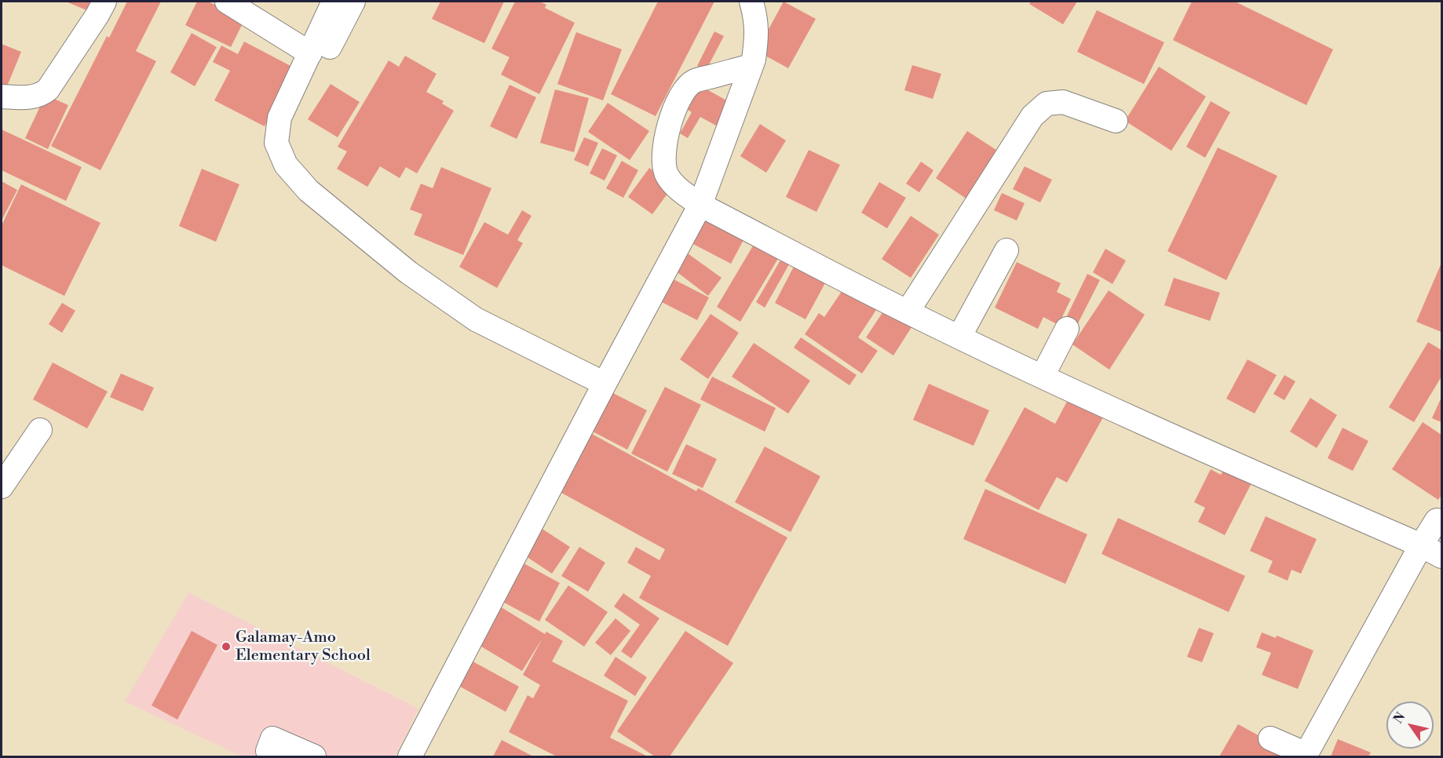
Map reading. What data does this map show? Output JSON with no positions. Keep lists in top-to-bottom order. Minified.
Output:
{"places":["Galamay-Amo Elementary School"],"north":"top left"}
